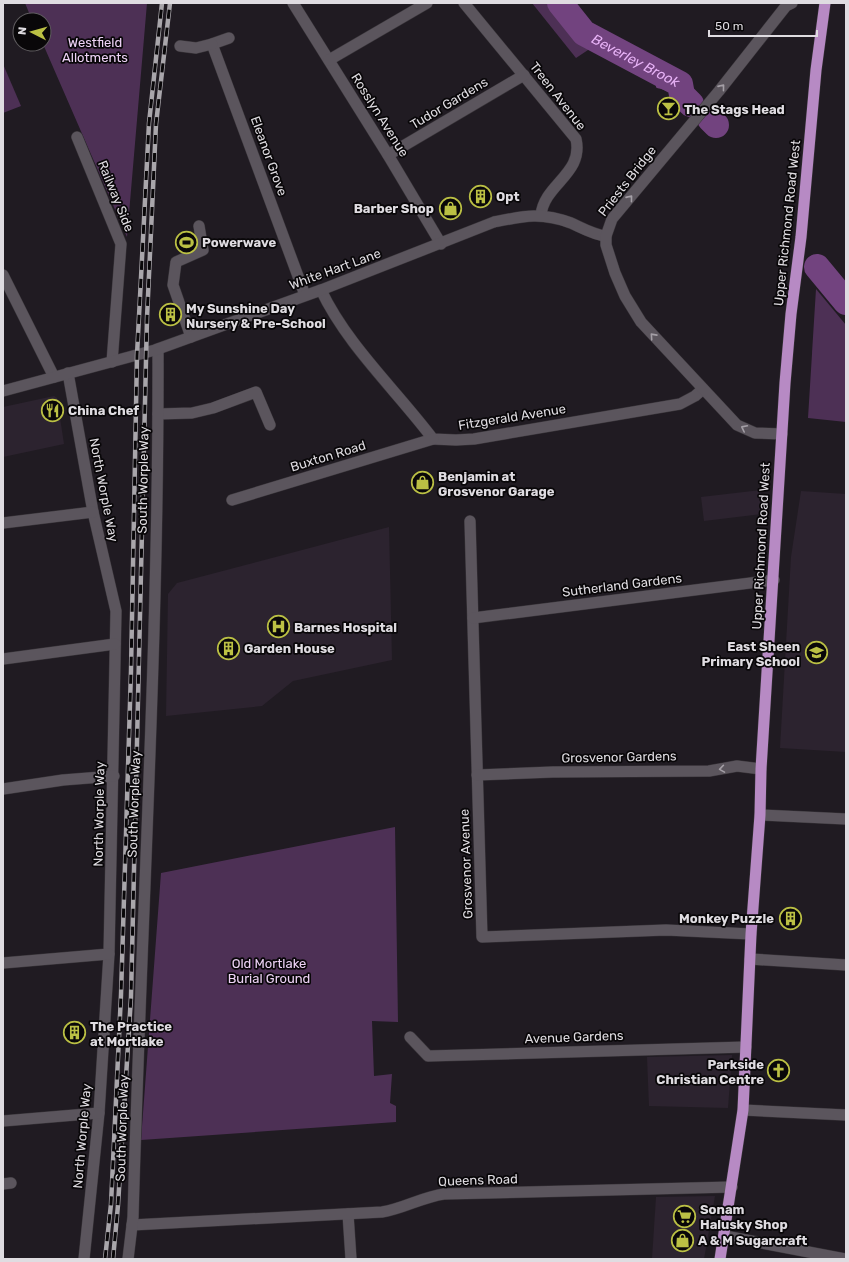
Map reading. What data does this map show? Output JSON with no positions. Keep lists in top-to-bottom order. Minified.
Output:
{"streets":{"highway":["Upper Richmond Road West"],"street":["Treen Avenue","Tudor Gardens","Rosslyn Avenue","Eleanor Grove","Priests Bridge","Railway Side","White Hart Lane","Fitzgerald Avenue","Buxton Road","South Worple Way","North Worple Way","Sutherland Gardens","Grosvenor Gardens","Grosvenor Avenue","Avenue Gardens","Queens Road"]},"crossings":[["Treen Avenue","Tudor Gardens"],["Treen Avenue","White Hart Lane"],["Tudor Gardens","Rosslyn Avenue"],["Rosslyn Avenue","White Hart Lane"],["Eleanor Grove","White Hart Lane"],["Priests Bridge","Upper Richmond Road West"],["Priests Bridge","White Hart Lane"],["Priests Bridge","Fitzgerald Avenue"],["Railway Side","White Hart Lane"],["Upper Richmond Road West","Sutherland Gardens"],["Upper Richmond Road West","Grosvenor Gardens"],["Upper Richmond Road West","Grosvenor Avenue"],["Upper Richmond Road West","Avenue Gardens"],["Upper Richmond Road West","Queens Road"],["White Hart Lane","South Worple Way"],["White Hart Lane","North Worple Way"],["Fitzgerald Avenue","Buxton Road"],["South Worple Way","Queens Road"],["Sutherland Gardens","Grosvenor Avenue"],["Grosvenor Gardens","Grosvenor Avenue"]],"one_way":["Grosvenor Gardens"],"water":["Beverley Brook"],"parks":["Westfield Allotments","Old Mortlake Burial Ground"],"places":{"bar":["The Stags Head"],"building":["Opt","My Sunshine Day Nursery & Pre-School","Garden House","Monkey Puzzle","The Practice at Mortlake"],"shop":["Barber Shop","Benjamin at Grosvenor Garage","A & M Sugarcraft"],"sports":["Powerwave"],"restaurant":["China Chef"],"hospital":["Barnes Hospital"],"school or university":["East Sheen Primary School"],"church":["Parkside Christian Centre"],"supermarket":["Sonam Halusky Shop"]},"scale_bar":"50 m","north":"left"}
